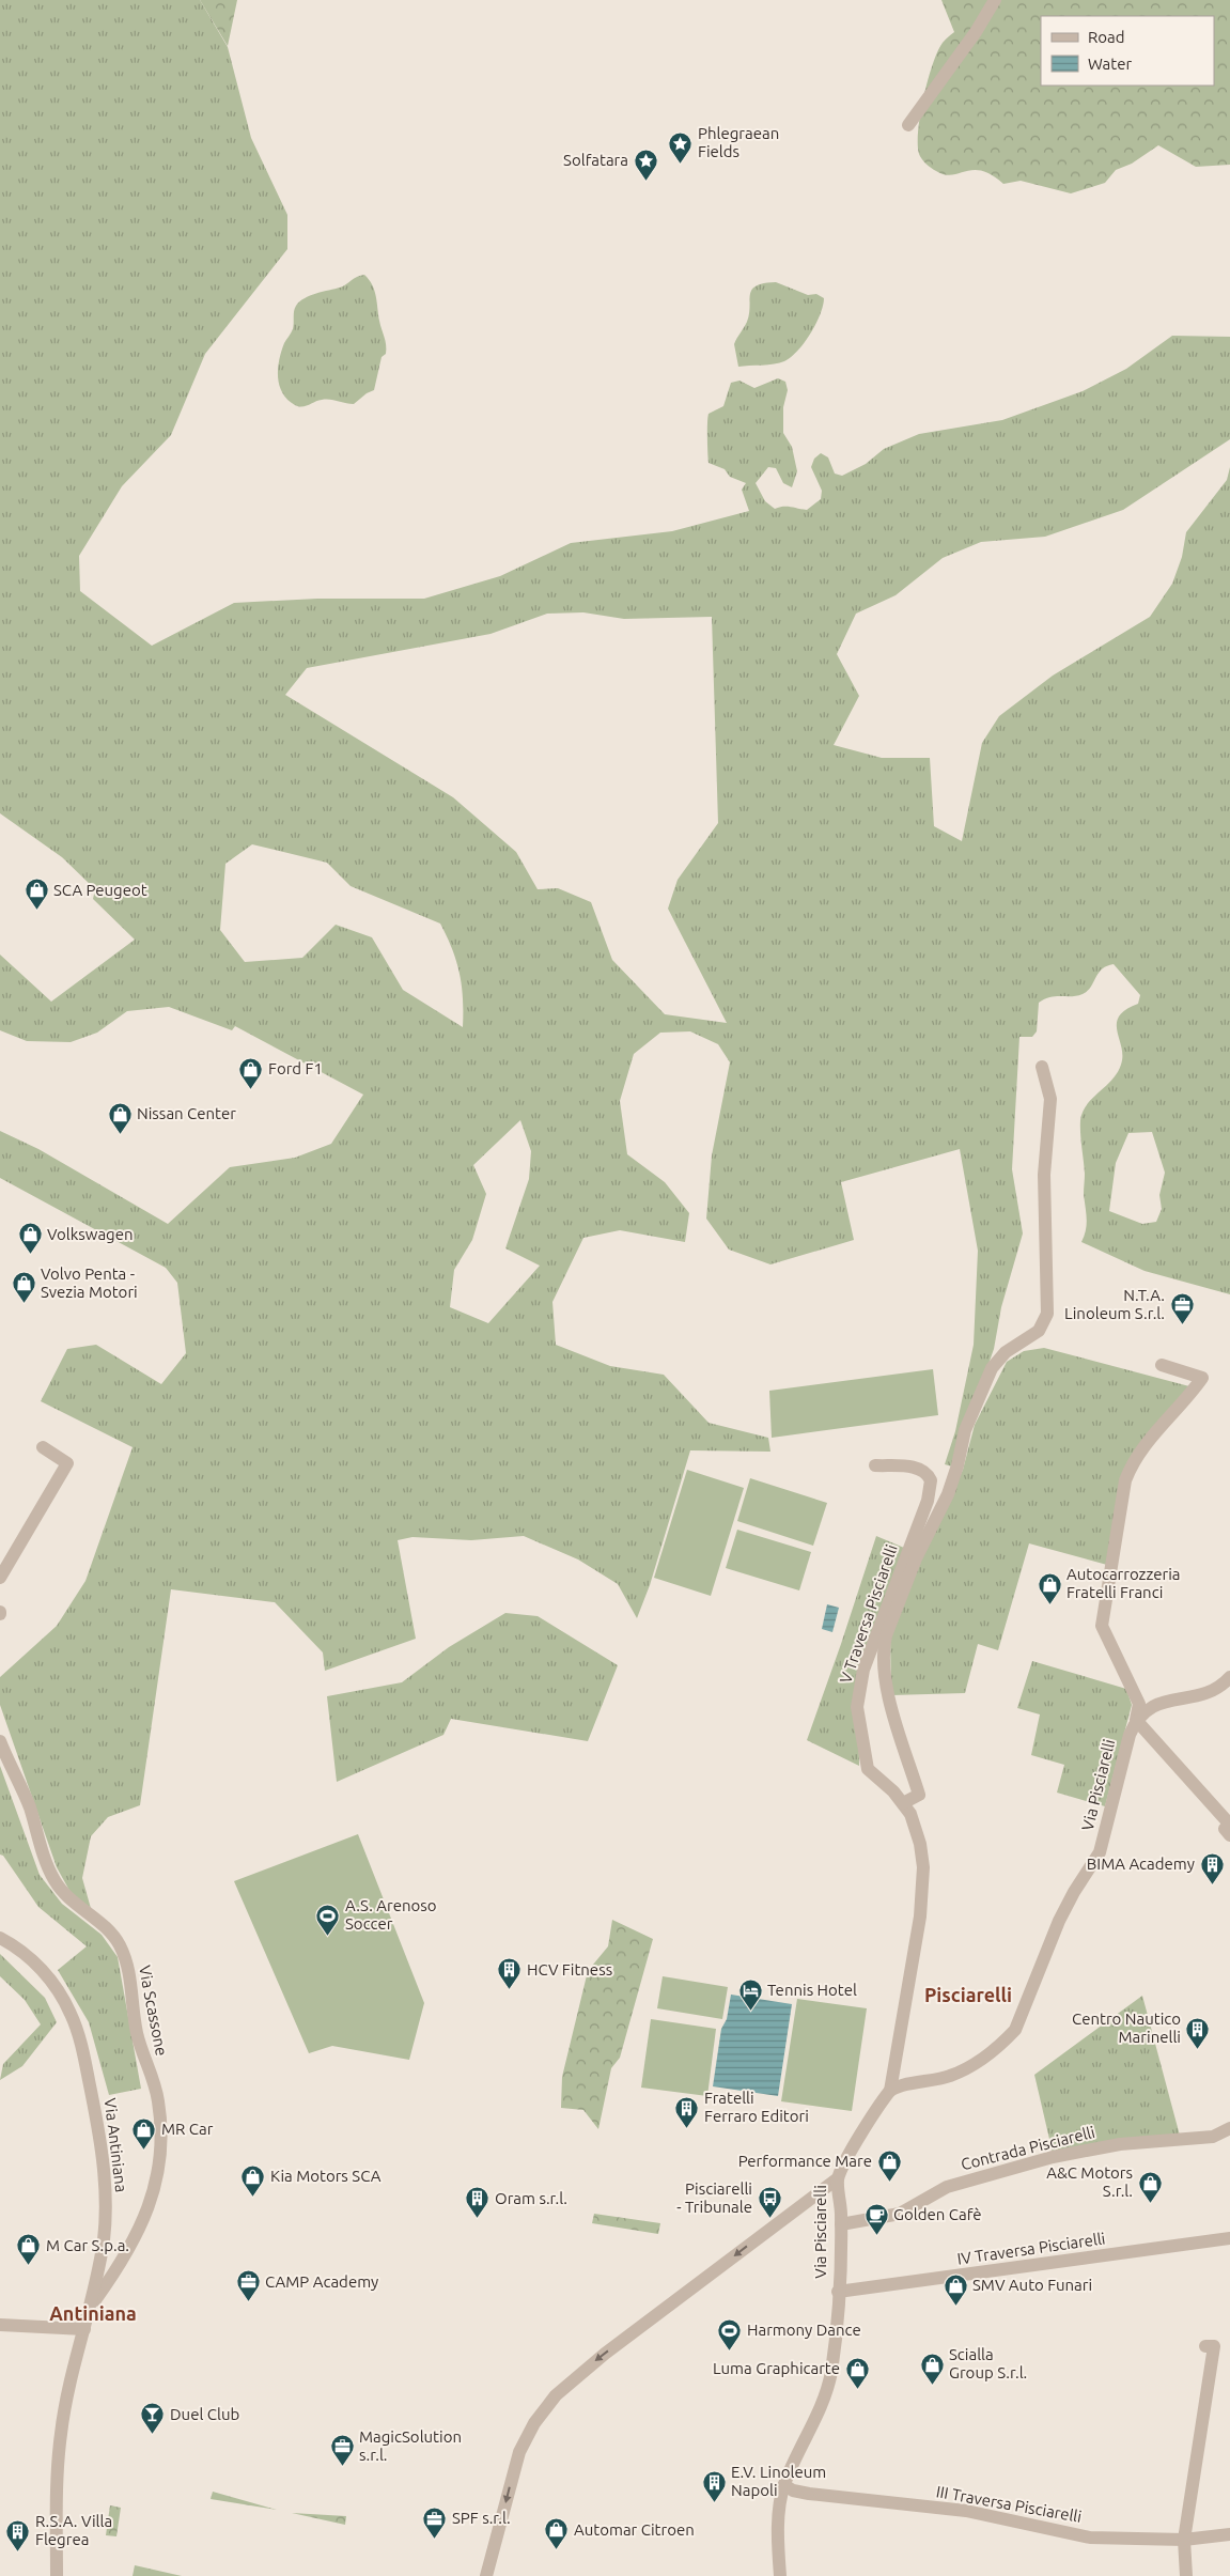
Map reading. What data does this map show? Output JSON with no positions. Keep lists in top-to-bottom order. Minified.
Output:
{"streets":{"street":["V Traversa Pisciarelli","Via Pisciarelli","Via Scassone","Via Antiniana","Contrada Pisciarelli","IV Traversa Pisciarelli","III Traversa Pisciarelli"]},"crossings":[["V Traversa Pisciarelli","Via Pisciarelli"],["Via Pisciarelli","Contrada Pisciarelli"],["Via Pisciarelli","IV Traversa Pisciarelli"],["Via Pisciarelli","III Traversa Pisciarelli"],["Via Scassone","Via Antiniana"]],"districts":["Pisciarelli","Antiniana"],"places":{"place":["Phlegraean Fields","Solfatara"],"shop":["SCA Peugeot","Ford F1","Nissan Center","Volkswagen","Volvo Penta - Svezia Motori","Autocarrozzeria Fratelli Franci","MR Car","Performance Mare","Kia Motors SCA","A&C Motors S.r.l.","M Car S.p.a.","SMV Auto Funari","Scialla Group S.r.l.","Luma Graphicarte","Automar Citroen"],"office":["N.T.A. Linoleum S.r.l.","CAMP Academy","MagicSolution s.r.l.","SPF s.r.l."],"building":["BIMA Academy","HCV Fitness","Centro Nautico Marinelli","Fratelli Ferraro Editori","Oram s.r.l.","E.V. Linoleum Napoli","R.S.A. Villa Flegrea"],"sports":["A.S. Arenoso Soccer","Harmony Dance"],"hotel":["Tennis Hotel"],"bus stop":["Pisciarelli - Tribunale"],"cafe":["Golden Cafè"],"bar":["Duel Club"]},"legend":["Road","Water"]}
